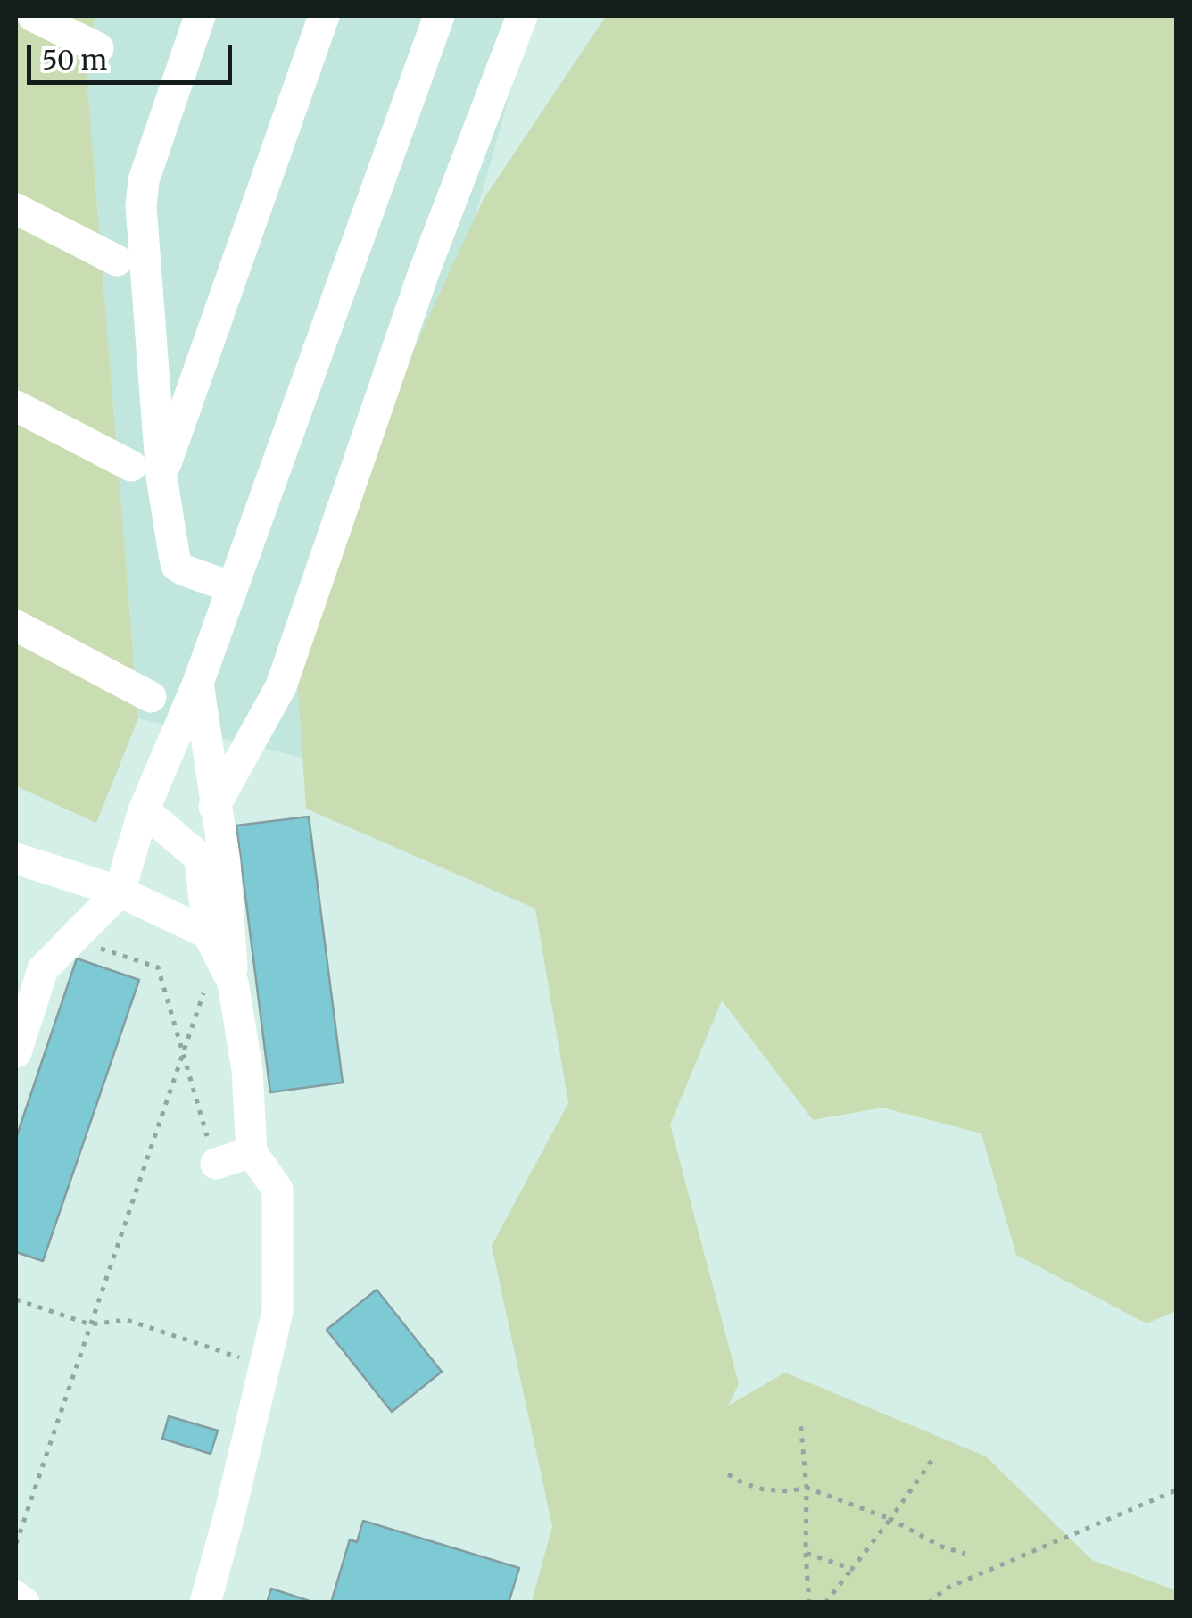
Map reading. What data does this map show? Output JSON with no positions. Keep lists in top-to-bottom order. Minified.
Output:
{"scale_bar":"50 m"}
